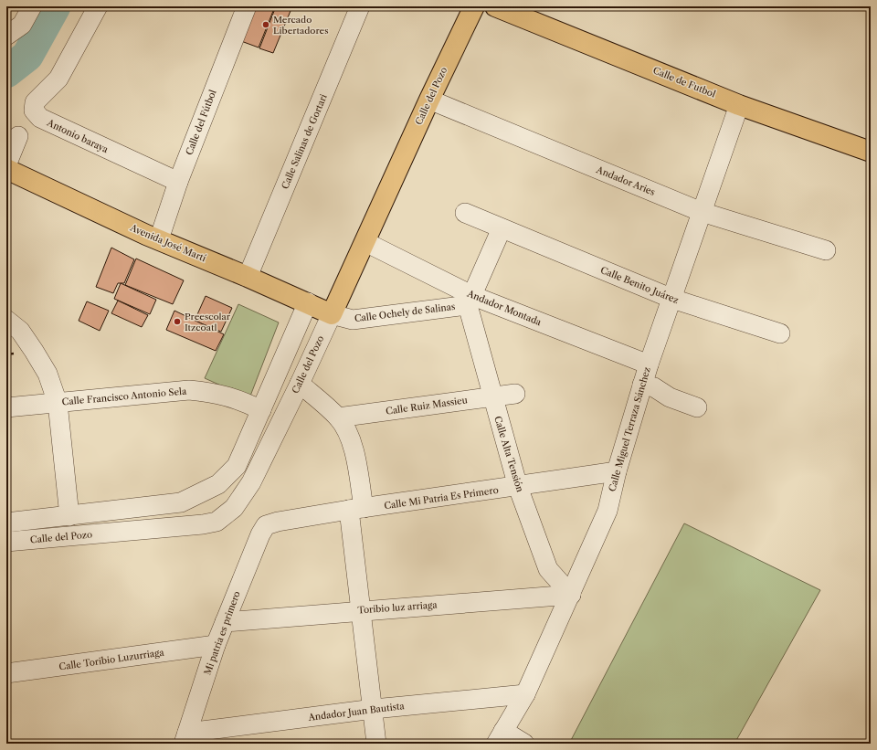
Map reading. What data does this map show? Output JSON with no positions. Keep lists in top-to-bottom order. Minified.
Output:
{"streets":{"main road":["Calle de Futbol","Calle del Pozo","Avenida José Martí"],"street":["Calle del Fútbol","Antonio baraya","Calle Salinas de Gortari","Andador Aries","Calle Benito Juárez","Andador Montada","Calle Ochely de Salinas","Calle Francisco Antonio Sela","Calle Ruiz Massieu","Calle Miguel Terraza Sánchez","Calle Alta Tensión","Calle Mi Patria Es Primero","Toribio luz arriaga","Mi patria es primero","Calle Toribio Luzurriaga","Andador Juan Bautista"]},"crossings":[["Calle de Futbol","Calle Miguel Terraza Sánchez"],["Calle del Pozo","Andador Aries"],["Calle del Pozo","Avenida José Martí"],["Calle del Pozo","Andador Montada"],["Calle del Pozo","Calle Ochely de Salinas"],["Calle del Fútbol","Antonio baraya"],["Calle del Fútbol","Avenida José Martí"],["Calle Salinas de Gortari","Avenida José Martí"],["Andador Aries","Calle Miguel Terraza Sánchez"],["Avenida José Martí","Calle Ochely de Salinas"],["Calle Benito Juárez","Calle Miguel Terraza Sánchez"],["Andador Montada","Calle Ochely de Salinas"],["Andador Montada","Calle Miguel Terraza Sánchez"],["Andador Montada","Calle Alta Tensión"],["Calle Ochely de Salinas","Calle Alta Tensión"],["Calle Ruiz Massieu","Calle Alta Tensión"],["Calle Miguel Terraza Sánchez","Calle Alta Tensión"],["Calle Miguel Terraza Sánchez","Calle Mi Patria Es Primero"],["Calle Miguel Terraza Sánchez","Toribio luz arriaga"],["Calle Miguel Terraza Sánchez","Andador Juan Bautista"],["Calle Alta Tensión","Calle Mi Patria Es Primero"],["Calle Alta Tensión","Toribio luz arriaga"],["Calle Mi Patria Es Primero","Mi patria es primero"],["Toribio luz arriaga","Mi patria es primero"],["Mi patria es primero","Calle Toribio Luzurriaga"],["Mi patria es primero","Andador Juan Bautista"]],"places":["Mercado Libertadores","Preescolar Itzcoatl"]}
